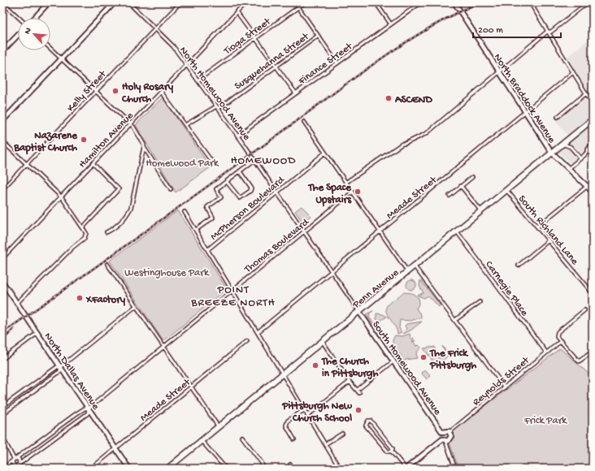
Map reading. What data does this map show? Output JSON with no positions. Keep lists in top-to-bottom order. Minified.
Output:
{"streets":{"highway":["Penn Avenue"],"main road":["North Braddock Avenue","South Homewood Avenue","North Dallas Avenue"],"street":["Tioga Street","Susquehanna Street","Finance Street","Kelly Street","North Homewood Avenue","Hamilton Avenue","Meade Street","McPherson Boulevard","South Richland Lane","Thomas Boulevard","Carnegie Place","Reynolds Street"]},"crossings":[["Tioga Street","North Homewood Avenue"],["Susquehanna Street","North Homewood Avenue"],["Finance Street","North Homewood Avenue"],["Kelly Street","North Homewood Avenue"],["North Homewood Avenue","Hamilton Avenue"],["North Homewood Avenue","Meade Street"],["North Homewood Avenue","McPherson Boulevard"],["North Homewood Avenue","Thomas Boulevard"],["North Homewood Avenue","Penn Avenue"],["North Homewood Avenue","South Homewood Avenue"],["North Braddock Avenue","Meade Street"],["North Braddock Avenue","Penn Avenue"],["Meade Street","North Dallas Avenue"],["South Richland Lane","Penn Avenue"],["Thomas Boulevard","North Dallas Avenue"],["Penn Avenue","Carnegie Place"],["Penn Avenue","South Homewood Avenue"],["Carnegie Place","Reynolds Street"],["South Homewood Avenue","Reynolds Street"]],"districts":["HOMEWOOD","POINT BREEZE NORTH"],"parks":["Homewood Park","Westinghouse Park","Frick Park"],"places":["Holy Rosary Church","ASCEND","Nazarene Baptist Church","The Space Upstairs","XFactory","The Frick Pittsburgh","The Church in Pittsburgh","Pittsburgh New Church School"],"scale_bar":"200 m","north":"top left"}
